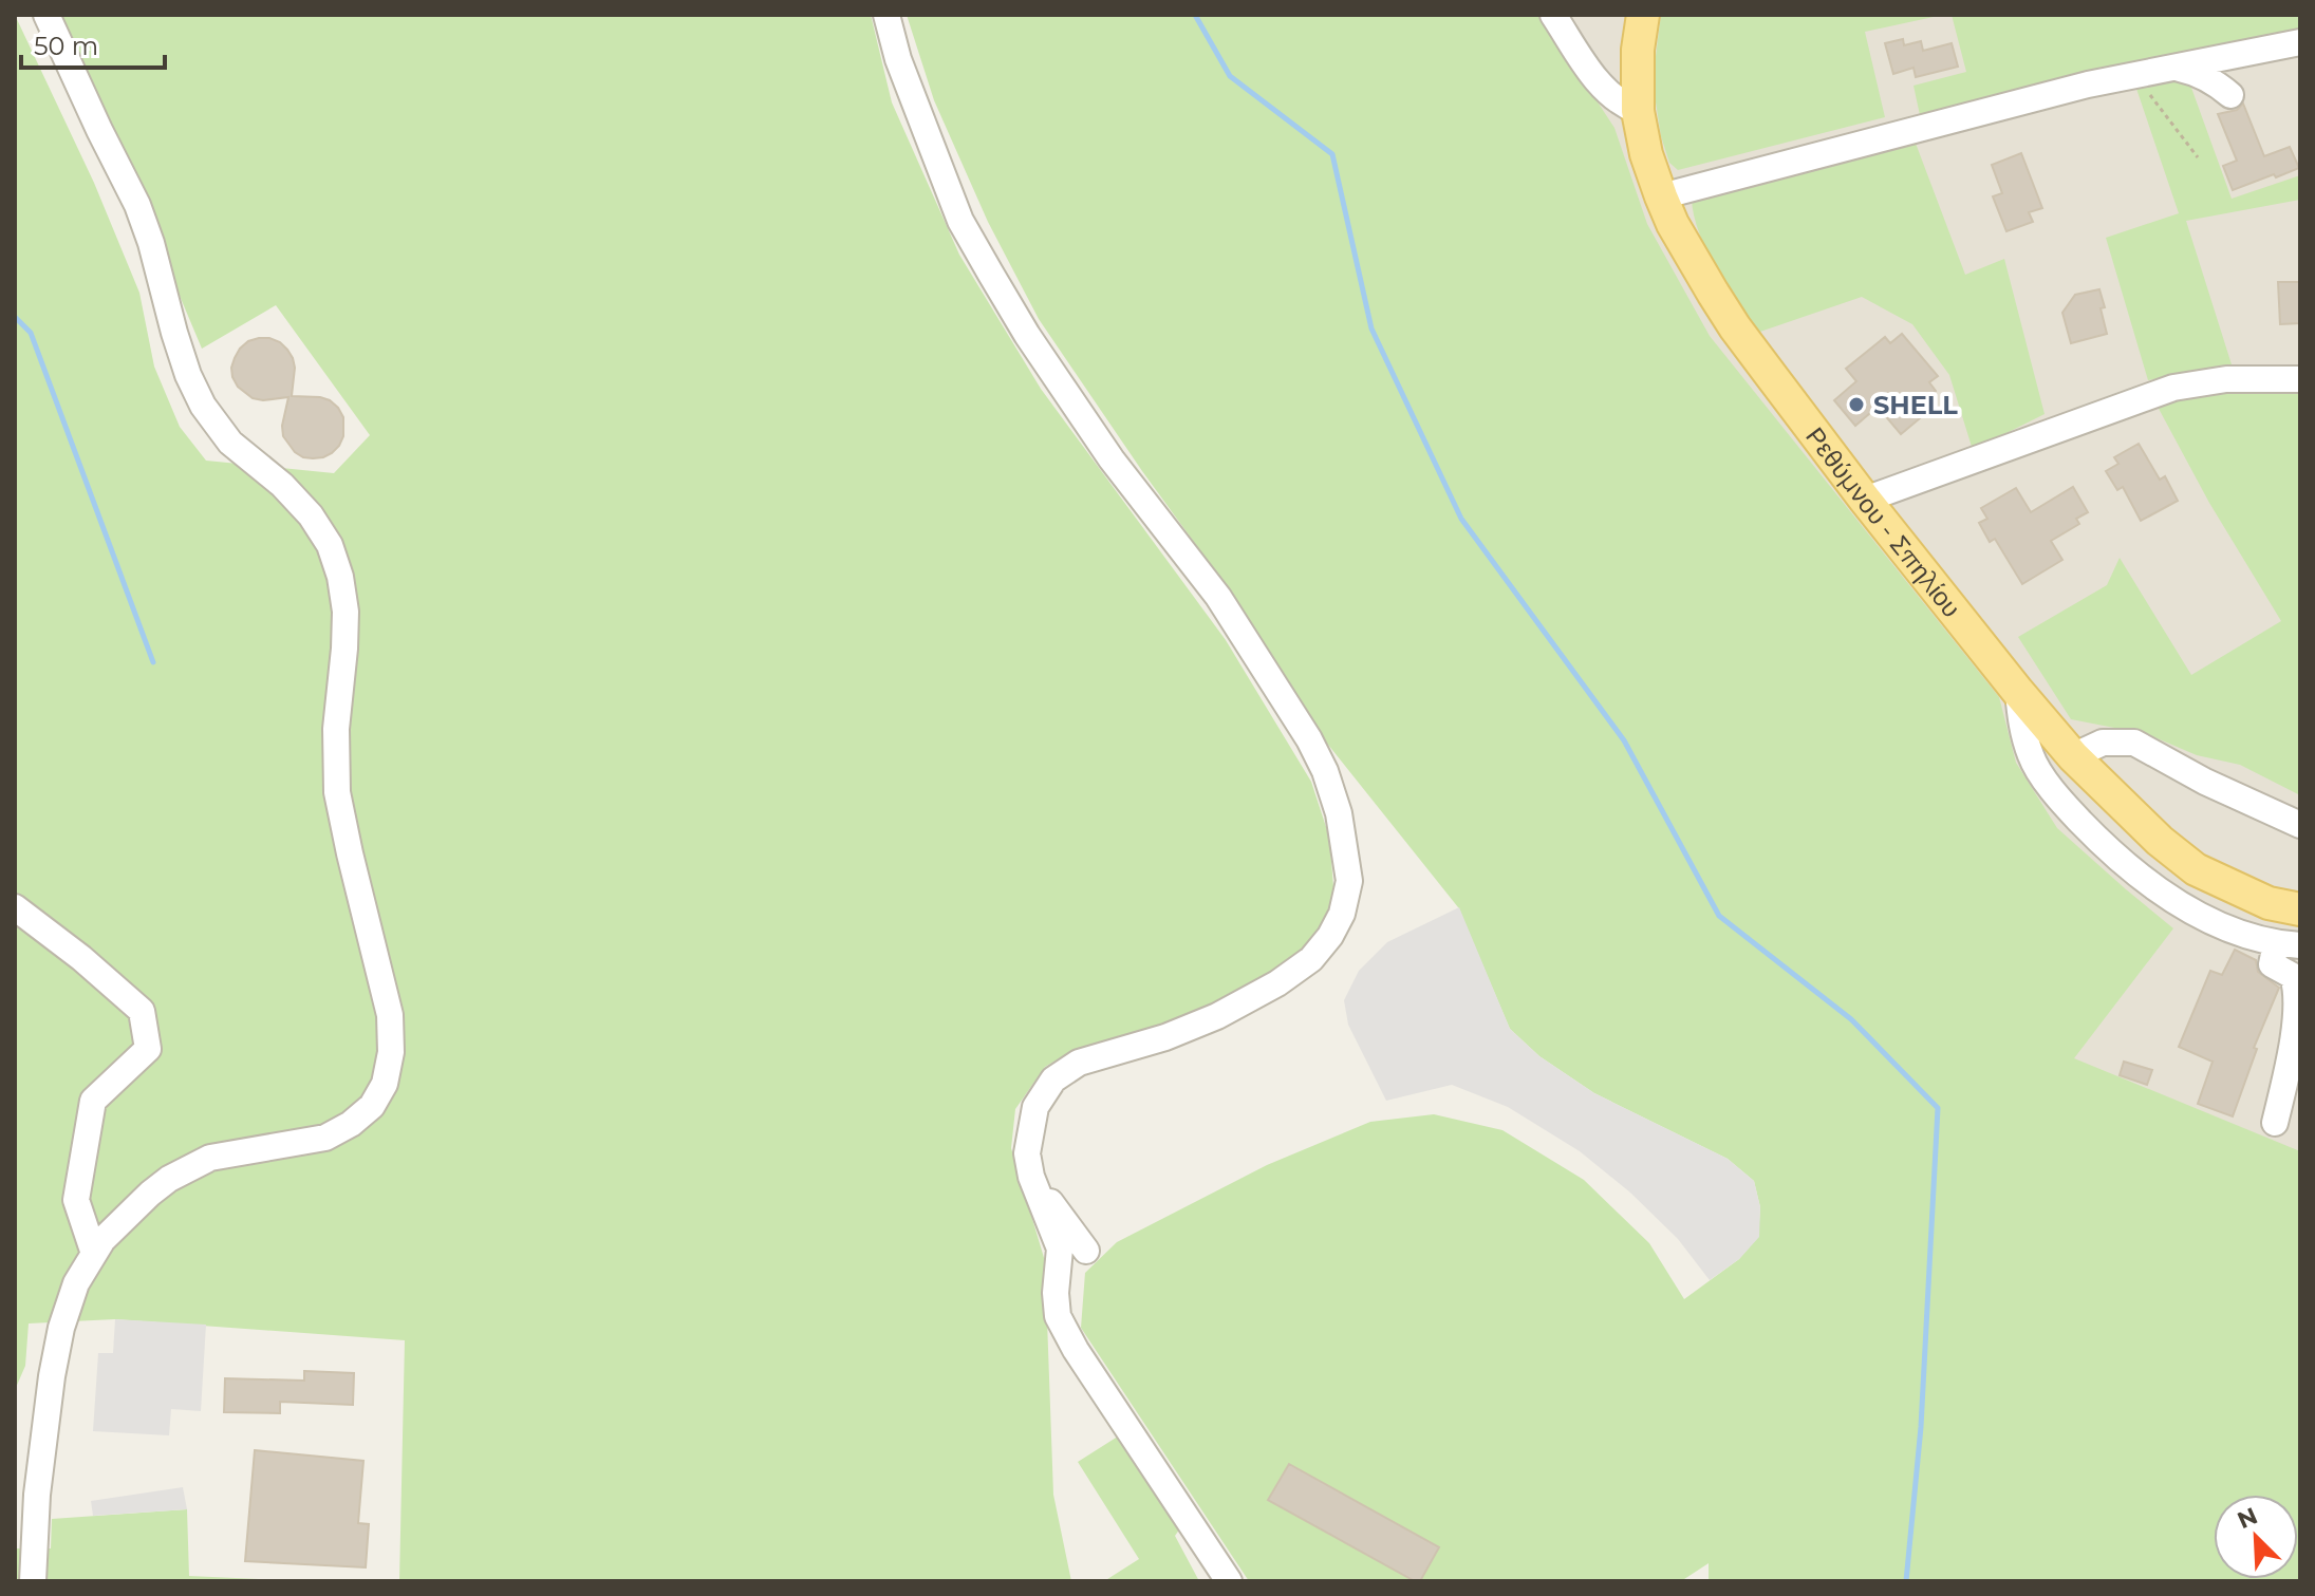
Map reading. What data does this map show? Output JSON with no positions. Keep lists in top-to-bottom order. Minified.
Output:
{"streets":{"main road":["Ρεθύμνου - Σπηλίου"]},"places":["SHELL"],"scale_bar":"50 m","north":"top left"}
